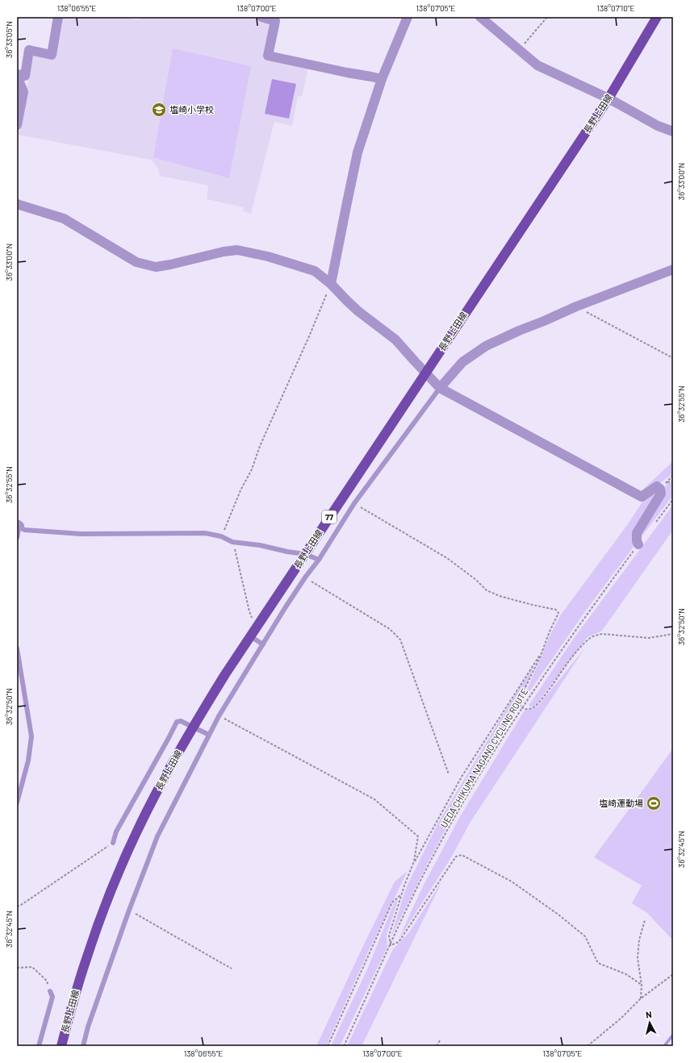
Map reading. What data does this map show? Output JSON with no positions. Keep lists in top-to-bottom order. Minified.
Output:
{"streets":{"main road":["長野上田線","77"],"path":["UEDA CHIKUMA NAGANO CYCLING ROUTE"]},"places":{"school or university":["塩崎小学校"],"sports":["塩崎運動場"]},"north":"top","coordinates":["138°06'55\"E","138°07'00\"E","138°07'05\"E","138°07'10\"E","36°33'05\"N","36°33'00\"N","36°32'55\"N","36°32'50\"N","36°32'45\"N"]}
